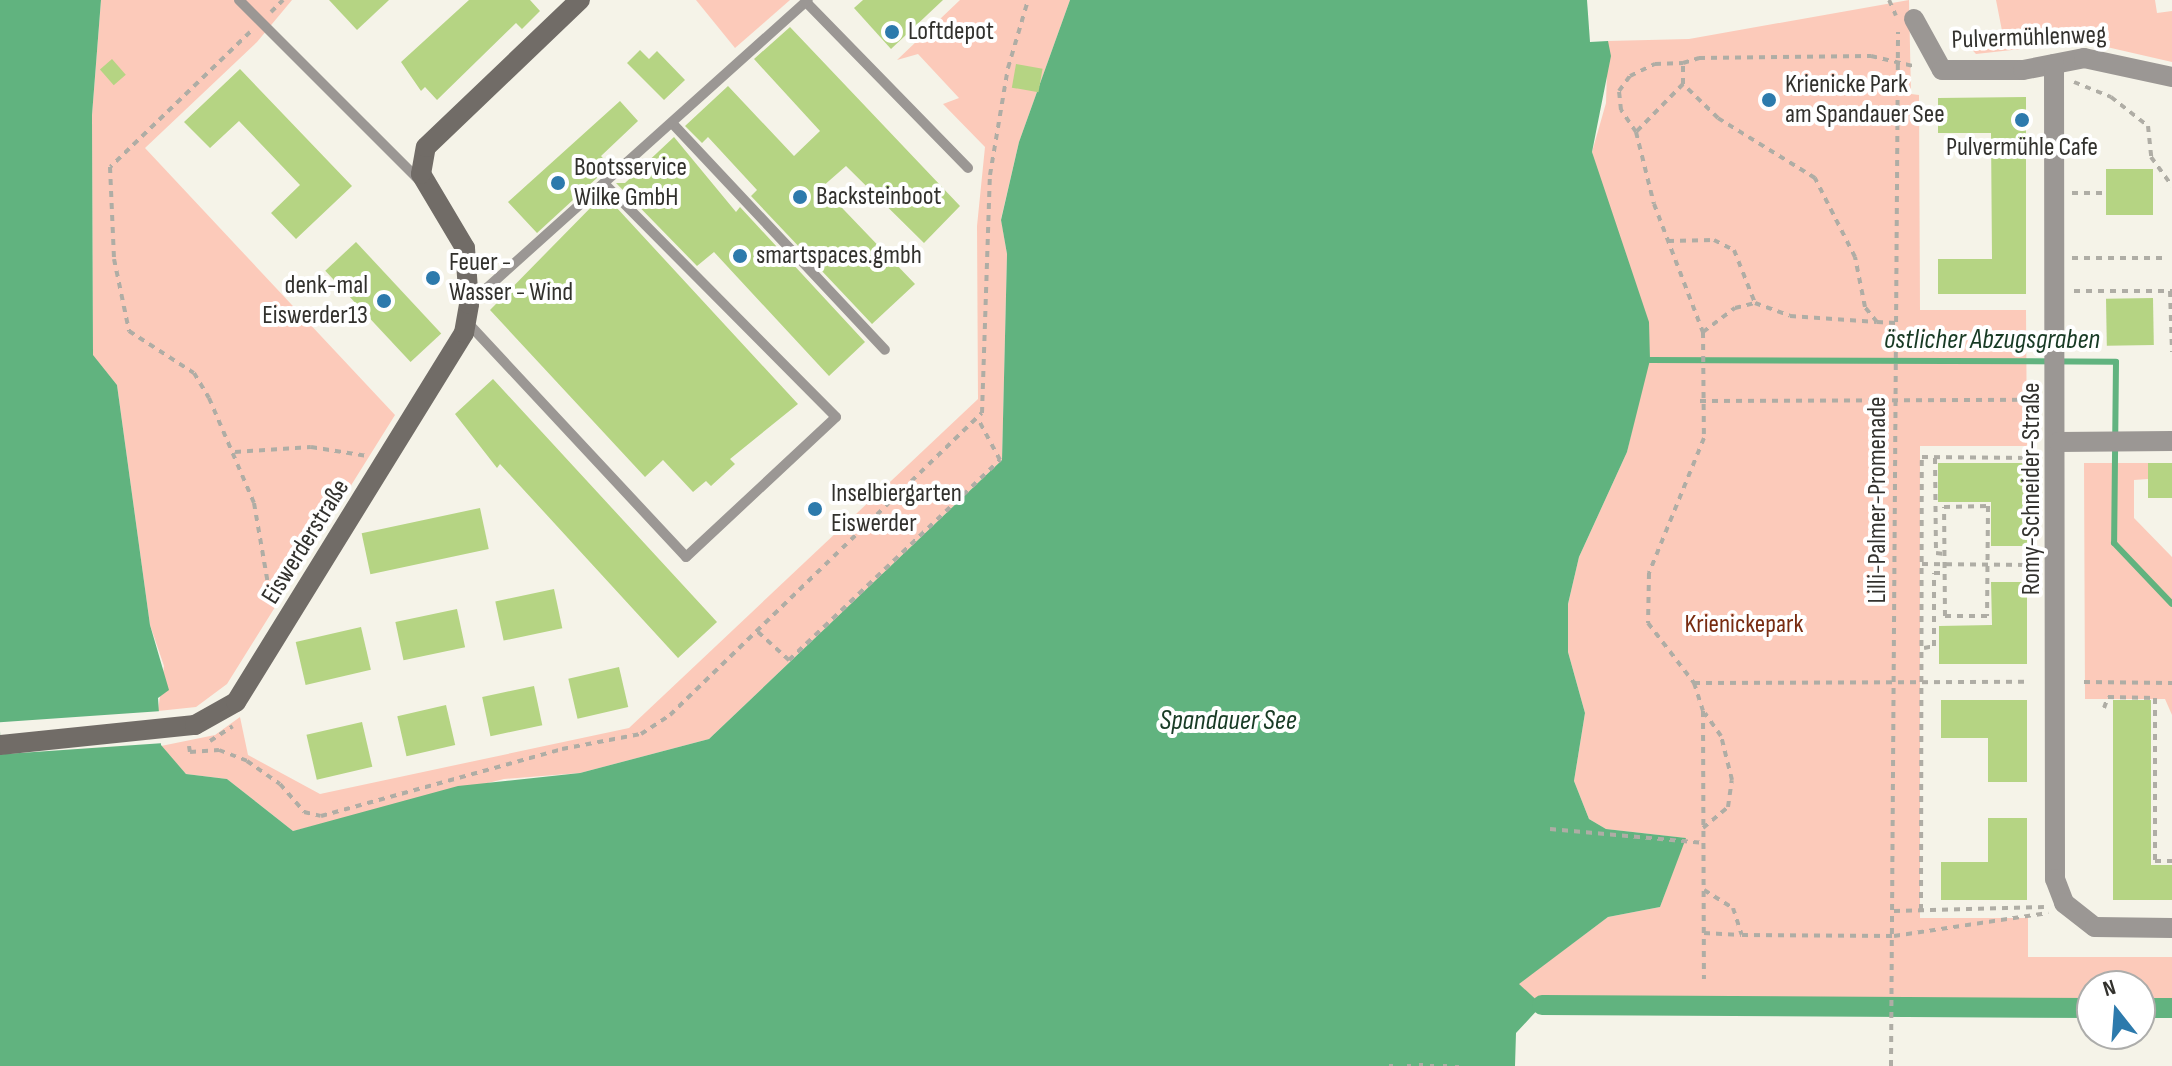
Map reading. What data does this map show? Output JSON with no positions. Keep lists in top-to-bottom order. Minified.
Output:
{"streets":{"street":["Pulvermühlenweg","Romy-Schneider-Straße","Eiswerderstraße"],"path":["Lilli-Palmer-Promenade"]},"crossings":[["Pulvermühlenweg","Romy-Schneider-Straße"]],"water":["östlicher Abzugsgraben","Spandauer See"],"parks":["Krienickepark"],"places":["Loftdepot","Krienicke Park am Spandauer See","Pulvermühle Cafe","Bootsservice Wilke GmbH","Backsteinboot","smartspaces.gmbh","Feuer - Wasser - Wind","denk-mal Eiswerder13","Inselbiergarten Eiswerder"],"north":"top"}
